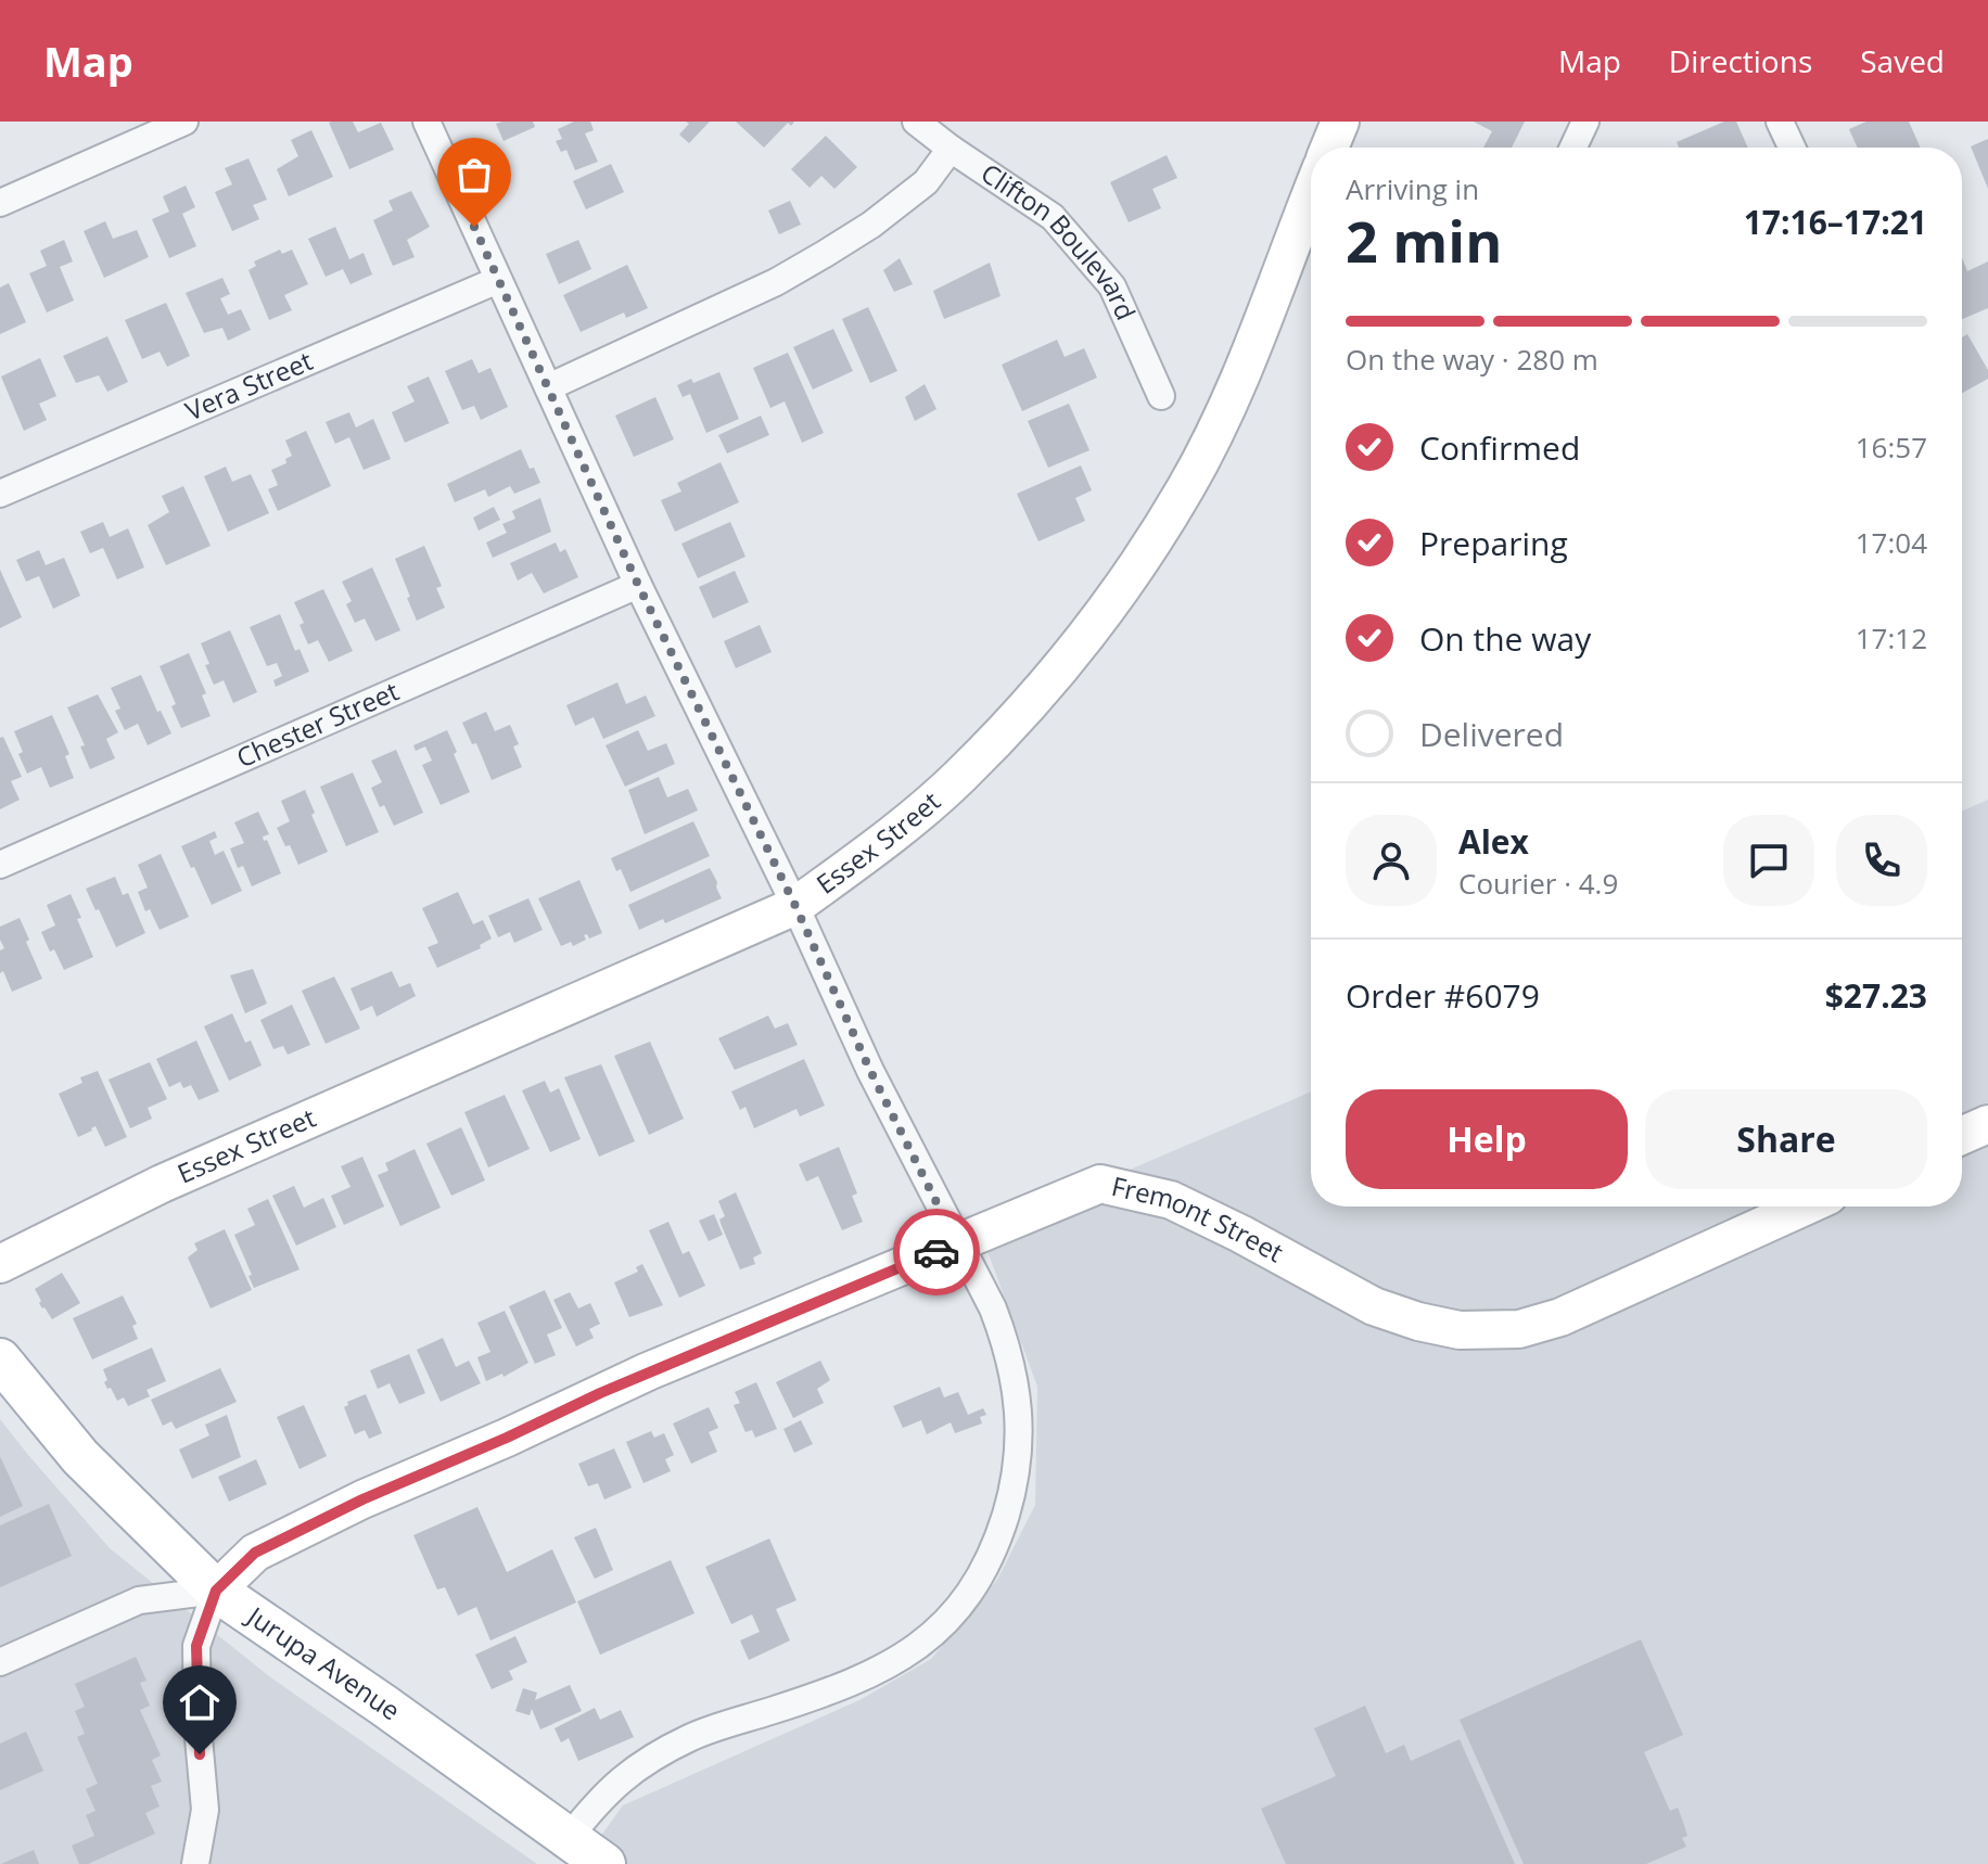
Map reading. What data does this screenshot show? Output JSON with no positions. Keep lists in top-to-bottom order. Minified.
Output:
{"streets":{"main road":["Jurupa Avenue"],"street":["Clifton Boulevard","Vera Street","Chester Street","Essex Street","Fremont Street"]},"crossings":[["Fremont Street","Jurupa Avenue"]],"page":{"header":"Map","nav":["Map","Directions","Saved"],"heading":["2 min","Arriving in","17:16–17:21"],"panel":["Alex","Courier · 4.9","Order #6079","$27.23"],"bar":"On the way · 280 m","list":[["Confirmed","16:57"],["Preparing","17:04"],["On the way","17:12"],"Delivered"],"buttons":["Help","Share"]}}
